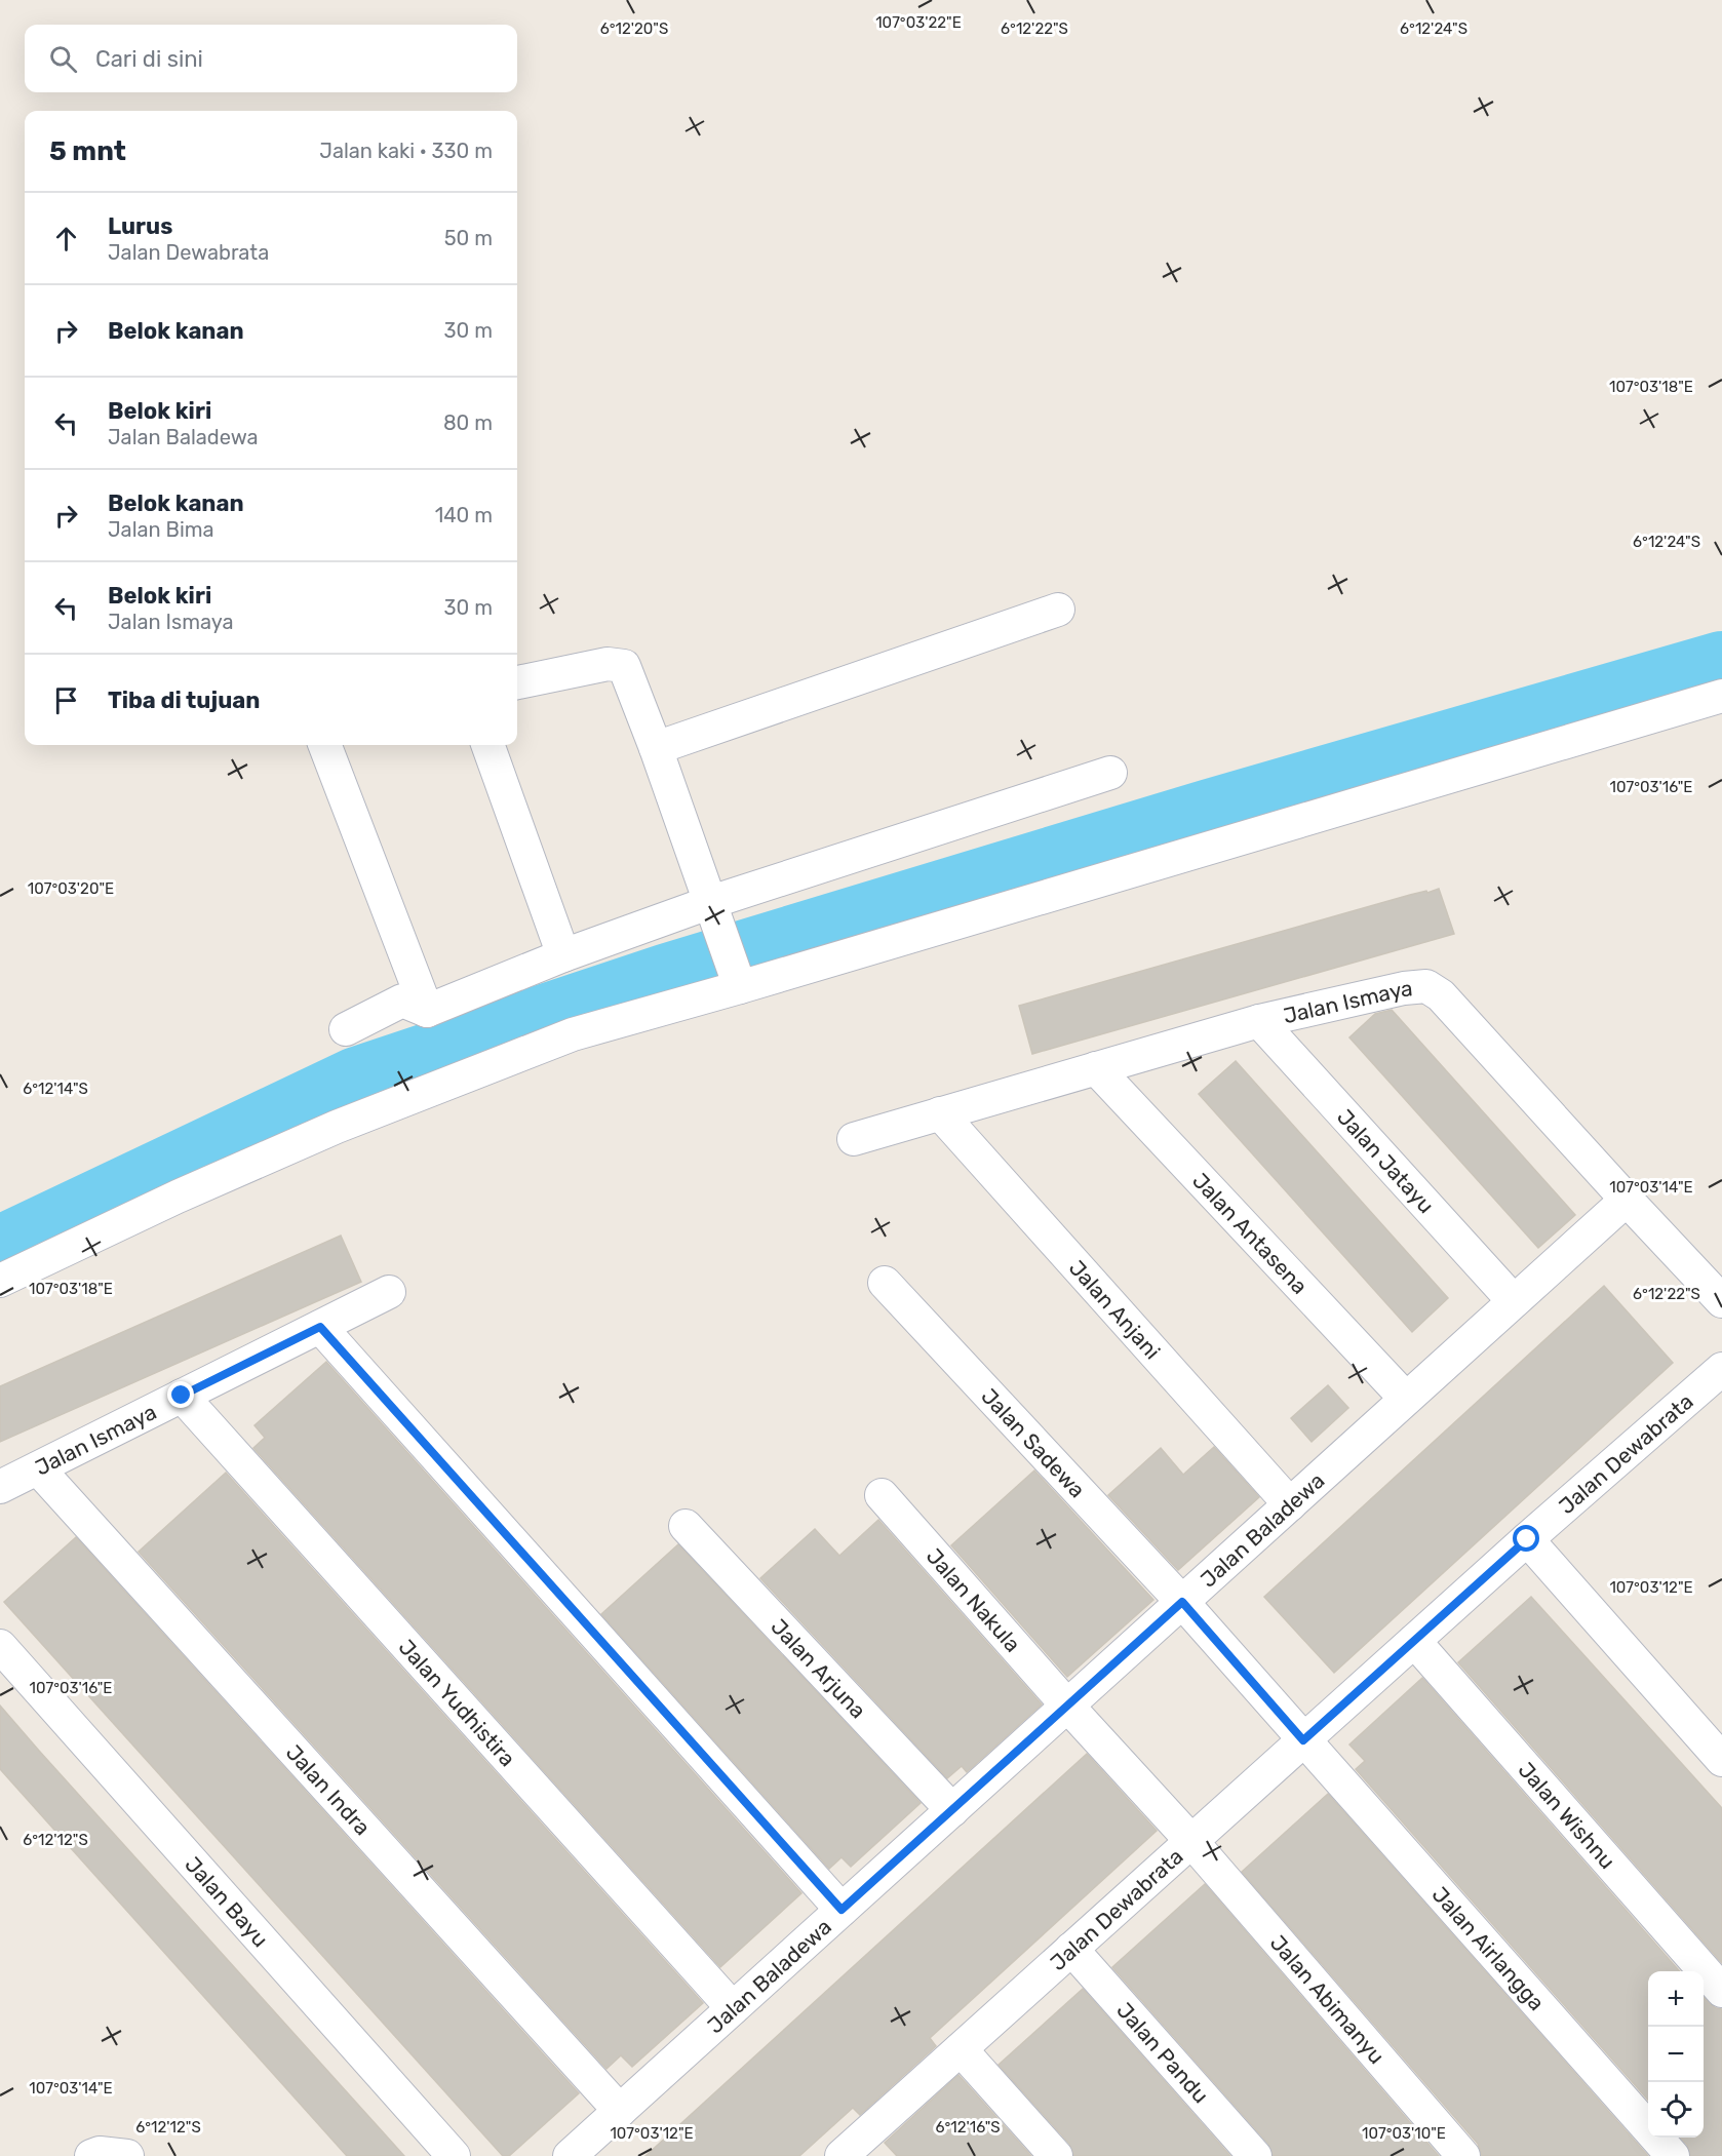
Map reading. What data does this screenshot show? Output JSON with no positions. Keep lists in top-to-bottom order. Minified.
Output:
{"streets":{"street":["Jalan Ismaya","Jalan Jatayu","Jalan Antasena","Jalan Anjani","Jalan Sadewa","Jalan Dewabrata","Jalan Baladewa","Jalan Nakula","Jalan Arjuna","Jalan Yudhistira","Jalan Indra","Jalan Wishnu","Jalan Bayu","Jalan Airlangga","Jalan Abimanyu","Jalan Pandu"]},"crossings":[["Jalan Ismaya","Jalan Jatayu"],["Jalan Ismaya","Jalan Antasena"],["Jalan Ismaya","Jalan Anjani"],["Jalan Ismaya","Jalan Baladewa"],["Jalan Ismaya","Jalan Yudhistira"],["Jalan Ismaya","Jalan Indra"],["Jalan Jatayu","Jalan Baladewa"],["Jalan Antasena","Jalan Baladewa"],["Jalan Anjani","Jalan Baladewa"],["Jalan Sadewa","Jalan Dewabrata"],["Jalan Sadewa","Jalan Baladewa"],["Jalan Sadewa","Jalan Airlangga"],["Jalan Dewabrata","Jalan Nakula"],["Jalan Dewabrata","Jalan Wishnu"],["Jalan Dewabrata","Jalan Airlangga"],["Jalan Dewabrata","Jalan Abimanyu"],["Jalan Dewabrata","Jalan Pandu"],["Jalan Baladewa","Jalan Nakula"],["Jalan Baladewa","Jalan Arjuna"],["Jalan Baladewa","Jalan Yudhistira"],["Jalan Baladewa","Jalan Indra"],["Jalan Nakula","Jalan Abimanyu"]],"page":{"search":"Cari di sini","heading":["5 mnt","Jalan kaki · 330 m"],"list":[["Lurus","Jalan Dewabrata","50 m"],["Belok kanan","30 m"],["Belok kiri","Jalan Baladewa","80 m"],["Belok kanan","Jalan Bima","140 m"],["Belok kiri","Jalan Ismaya","30 m"],"Tiba di tujuan"],"map_buttons":["+","−"]},"coordinates":["107°03'22\"E","6°12'20\"S","6°12'22\"S","6°12'24\"S","107°03'18\"E","107°03'16\"E","107°03'20\"E","6°12'14\"S","107°03'14\"E","107°03'12\"E","6°12'12\"S","6°12'16\"S","107°03'10\"E"]}
